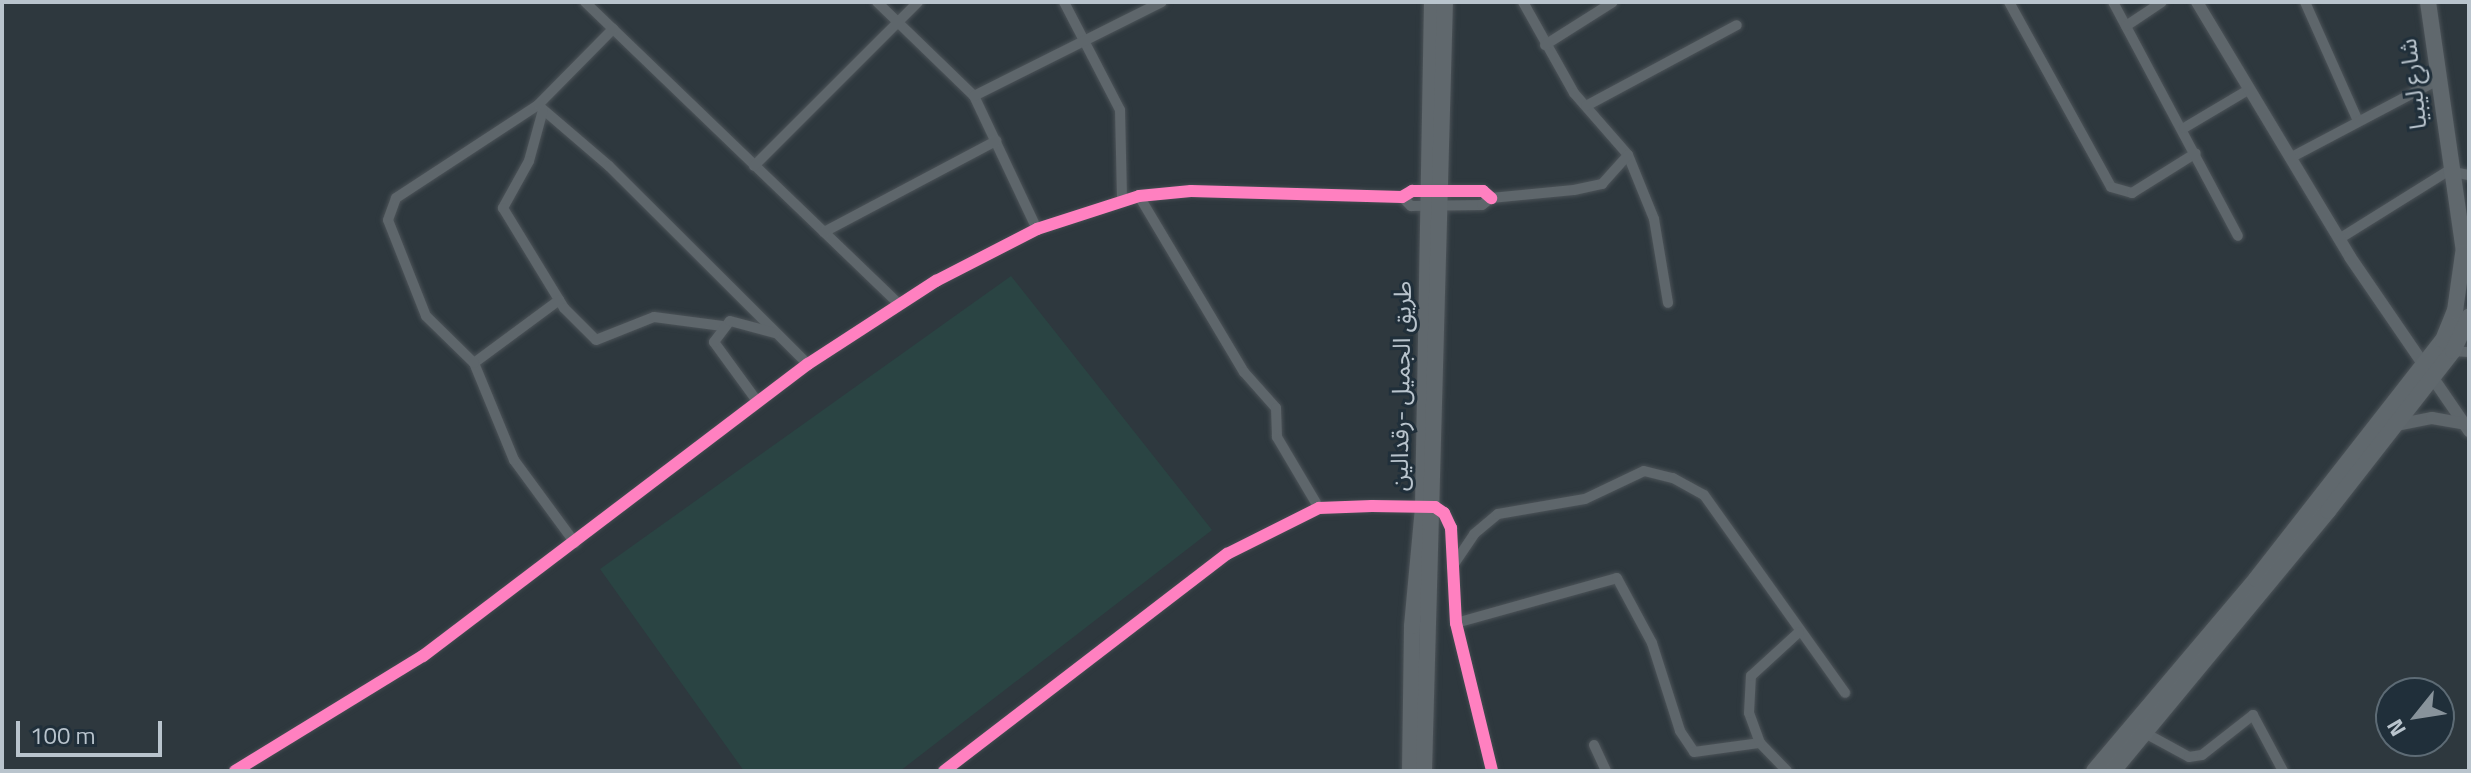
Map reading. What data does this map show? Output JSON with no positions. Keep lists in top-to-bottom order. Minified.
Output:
{"streets":{"main road":["شارع ليبيا","طريق الجميل -رقدالين"]},"scale_bar":"100 m","north":"bottom left"}
